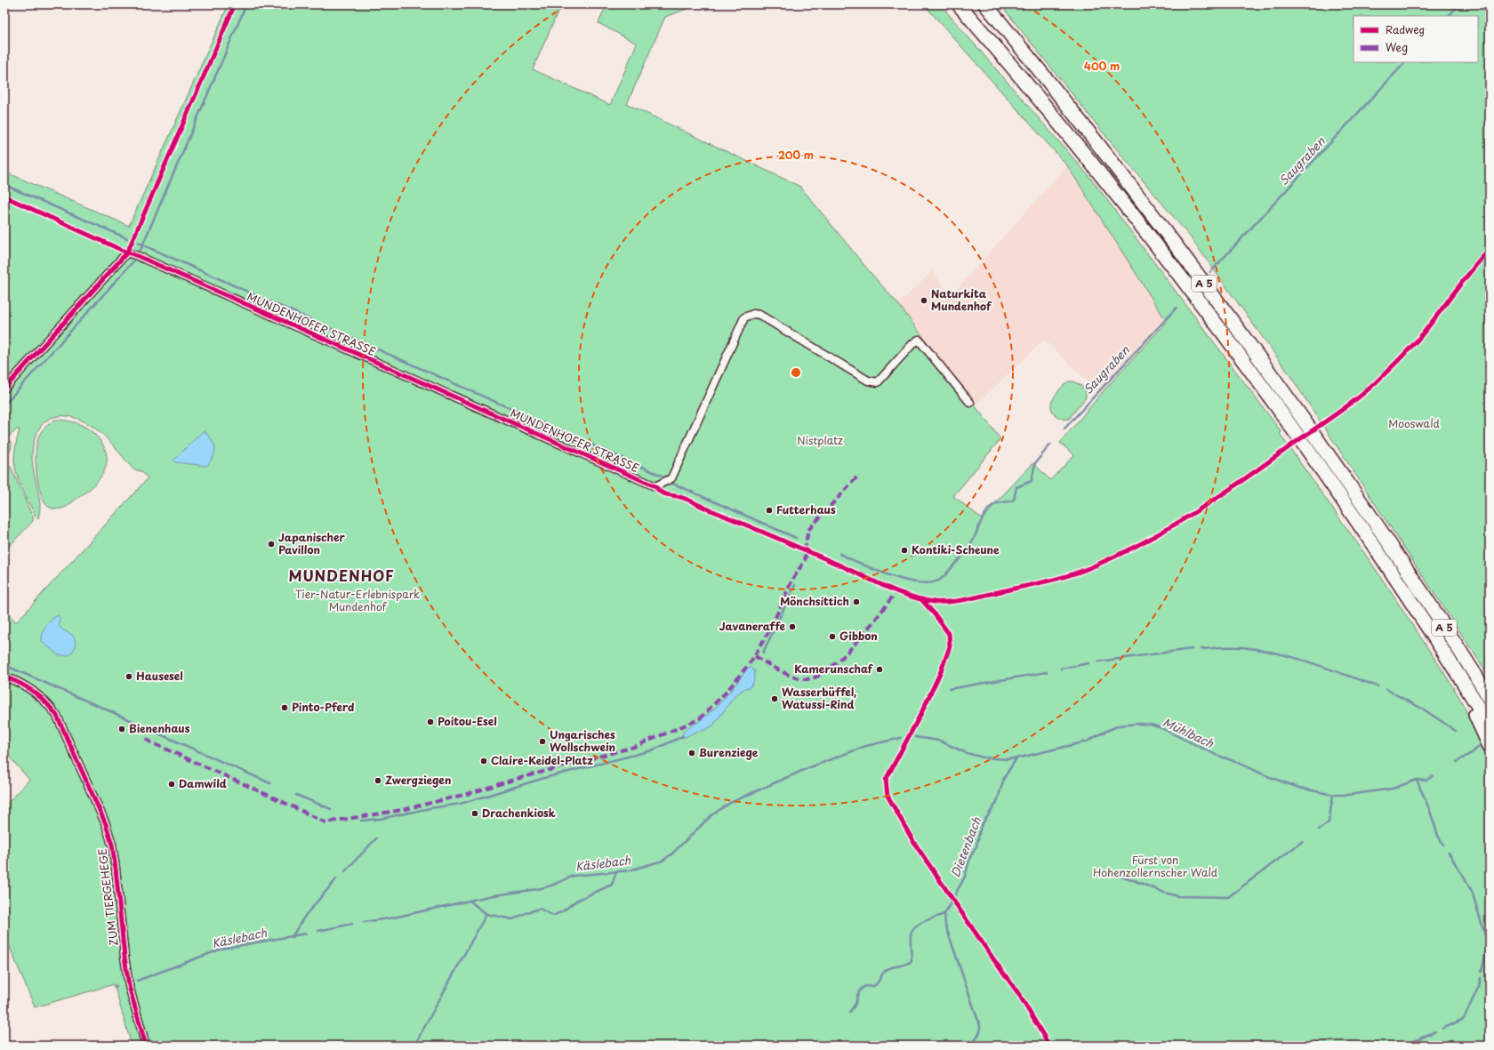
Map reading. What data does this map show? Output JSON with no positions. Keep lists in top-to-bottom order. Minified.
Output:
{"streets":{"highway":["A 5"],"street":["MUNDENHOFER STRASSE","ZUM TIERGEHEGE"]},"districts":["MUNDENHOF"],"water":["Saugraben","Mühlbach","Dietenbach","Käslebach"],"parks":["Mooswald","Nistplatz","Tier-Natur-Erlebnispark Mundenhof","Fürst von Hohenzollernscher Wald"],"places":["Naturkita Mundenhof","Futterhaus","Japanischer Pavillon","Kontiki-Scheune","Mönchsittich","Javaneraffe","Gibbon","Kamerunschaf","Hausesel","Wasserbüffel, Watussi-Rind","Pinto-Pferd","Poitou-Esel","Bienenhaus","Ungarisches Wollschwein","Burenziege","Claire-Keidel-Platz","Zwergziegen","Damwild","Drachenkiosk"],"legend":["Radweg","Weg"],"rings":["400 m","200 m"]}
